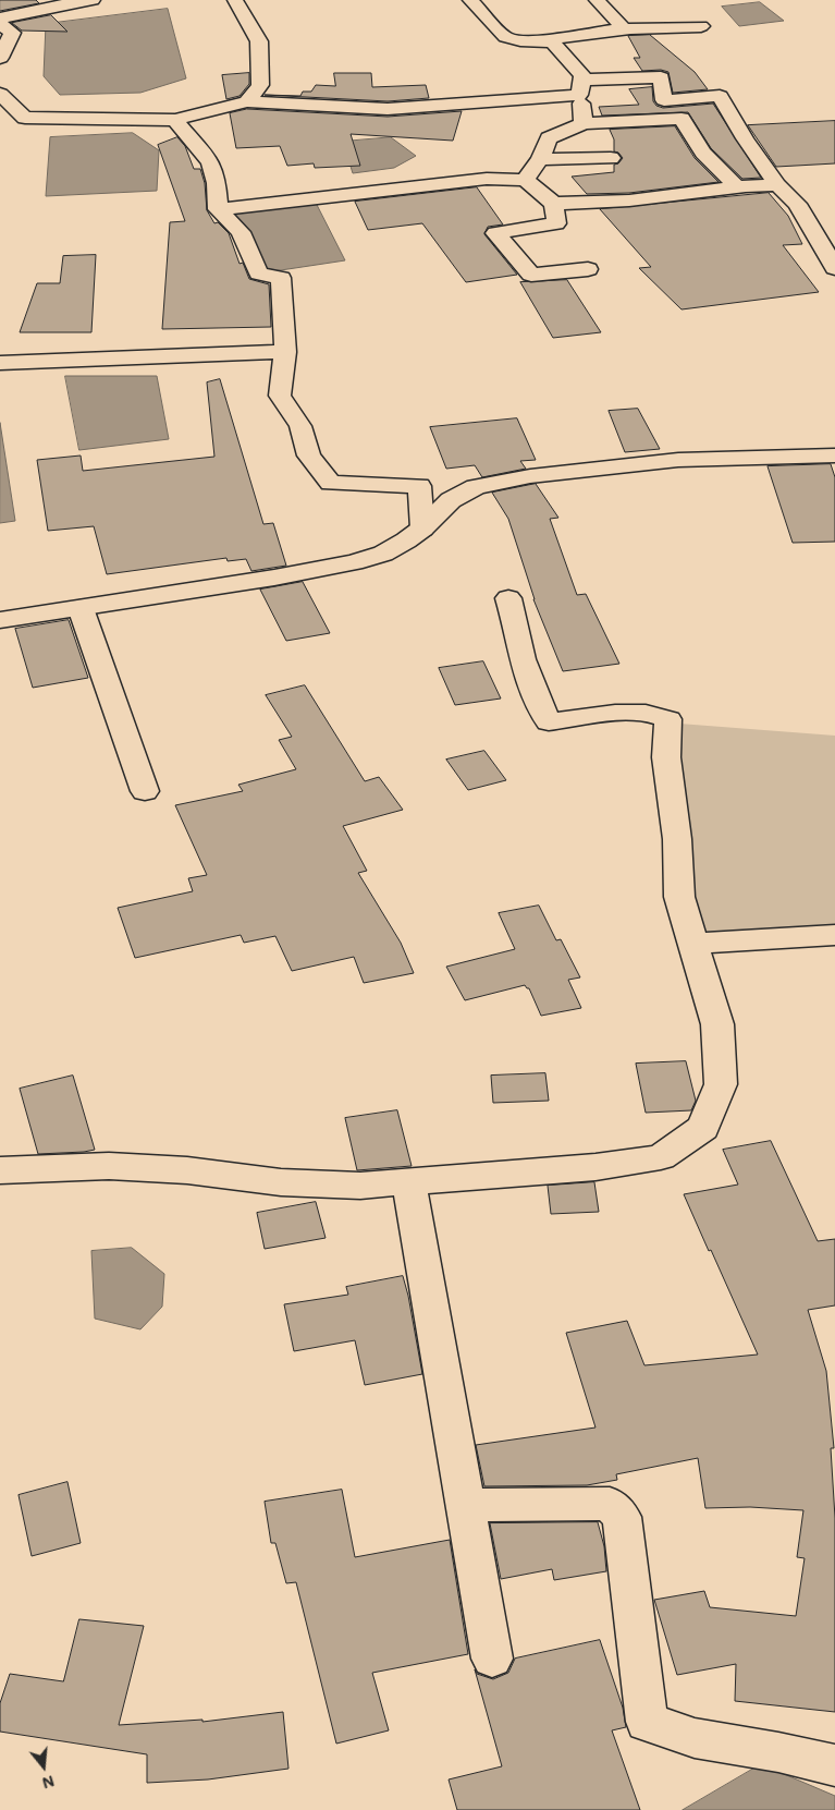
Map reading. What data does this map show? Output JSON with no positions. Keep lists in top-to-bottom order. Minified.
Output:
{"north":"bottom"}
